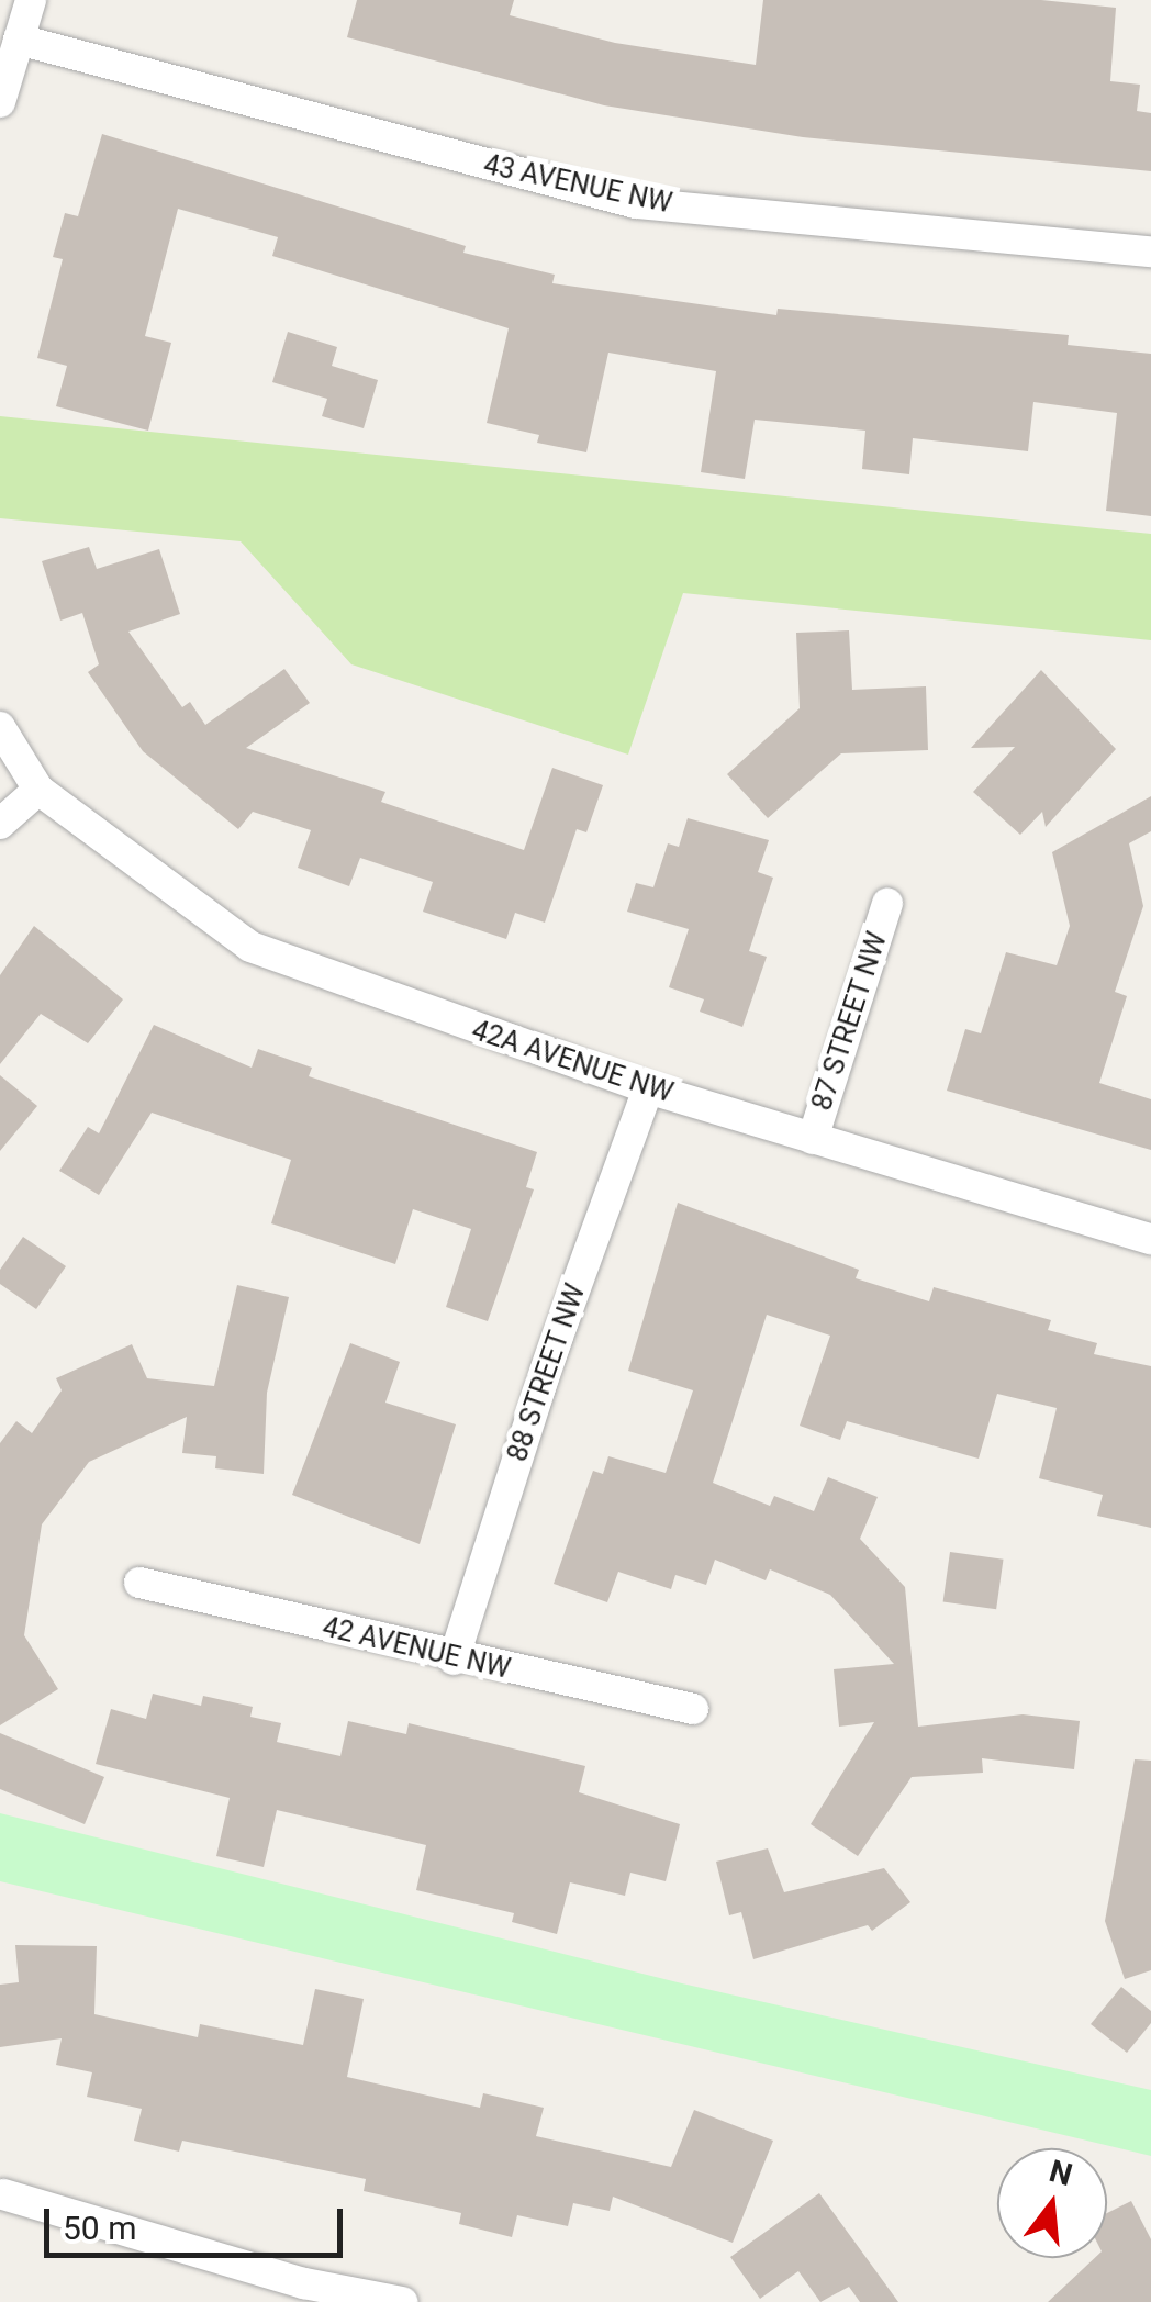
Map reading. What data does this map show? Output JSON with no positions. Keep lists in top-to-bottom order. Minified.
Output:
{"streets":{"street":["43 AVENUE NW","87 STREET NW","42A AVENUE NW","88 STREET NW","42 AVENUE NW"]},"crossings":[["87 STREET NW","42A AVENUE NW"],["42A AVENUE NW","88 STREET NW"],["88 STREET NW","42 AVENUE NW"]],"scale_bar":"50 m","north":"top"}
